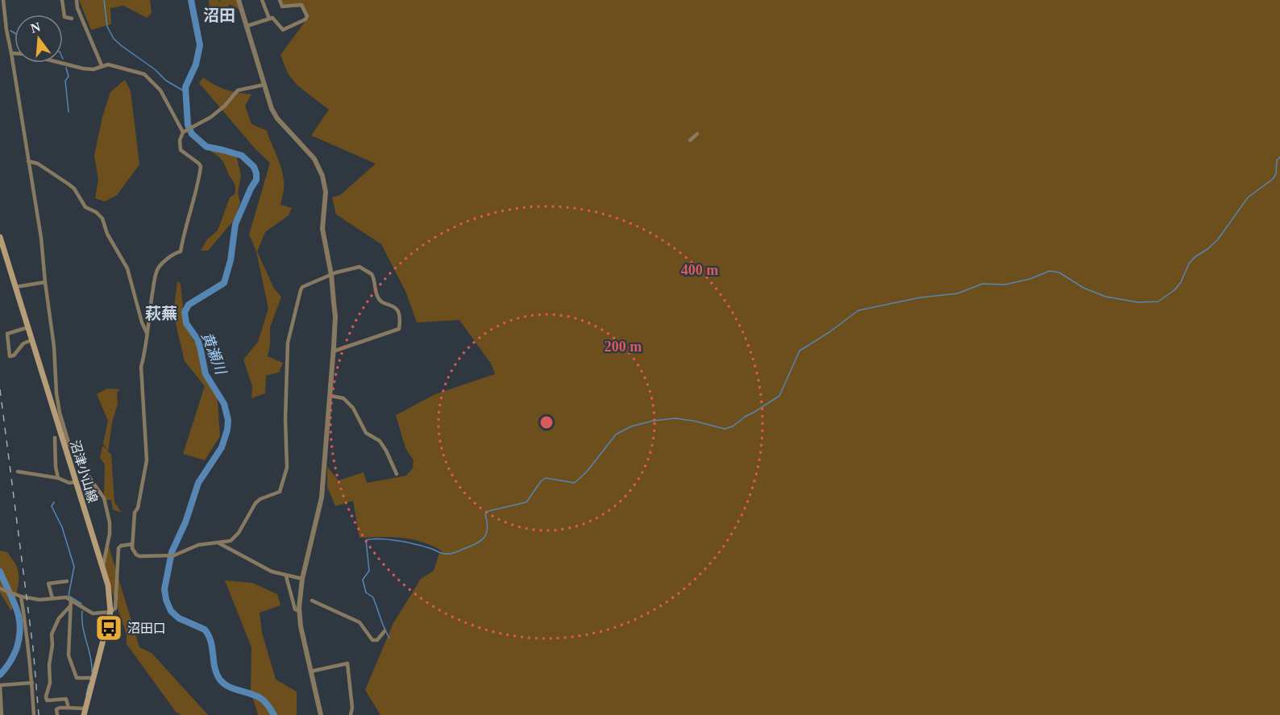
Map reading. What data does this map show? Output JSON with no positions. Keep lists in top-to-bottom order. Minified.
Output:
{"streets":{"main road":["沼津小山線"]},"districts":["沼田","萩蕪"],"water":["黄瀬川"],"places":{"bus stop":["沼田口"]},"north":"top","rings":["400 m","200 m"]}
